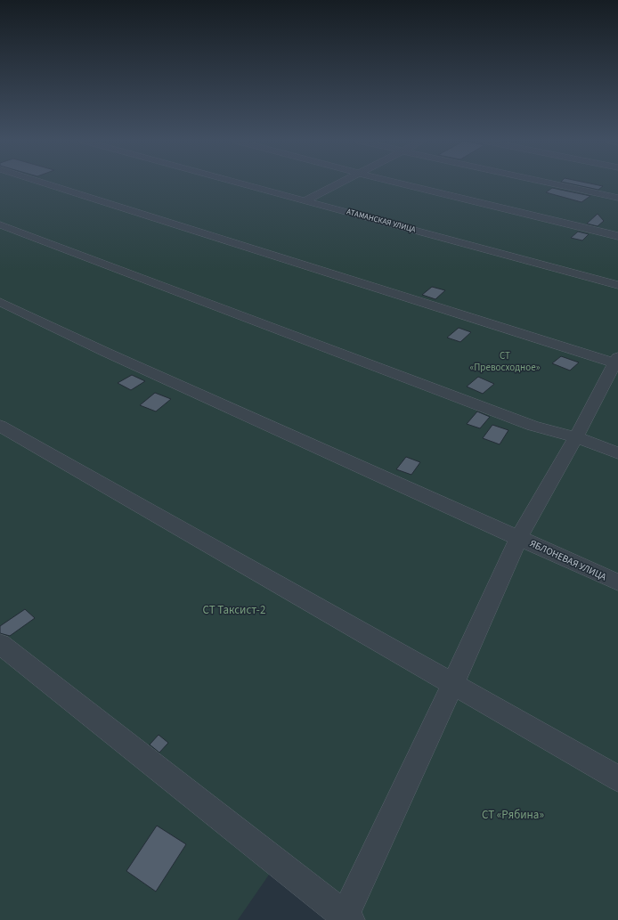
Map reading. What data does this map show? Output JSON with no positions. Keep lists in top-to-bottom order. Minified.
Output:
{"streets":{"street":["АТАМАНСКАЯ УЛИЦА","ЯБЛОНЕВАЯ УЛИЦА"]},"parks":["СТ «Превосходное»","СТ Таксист-2","СТ «Рябина»"]}
